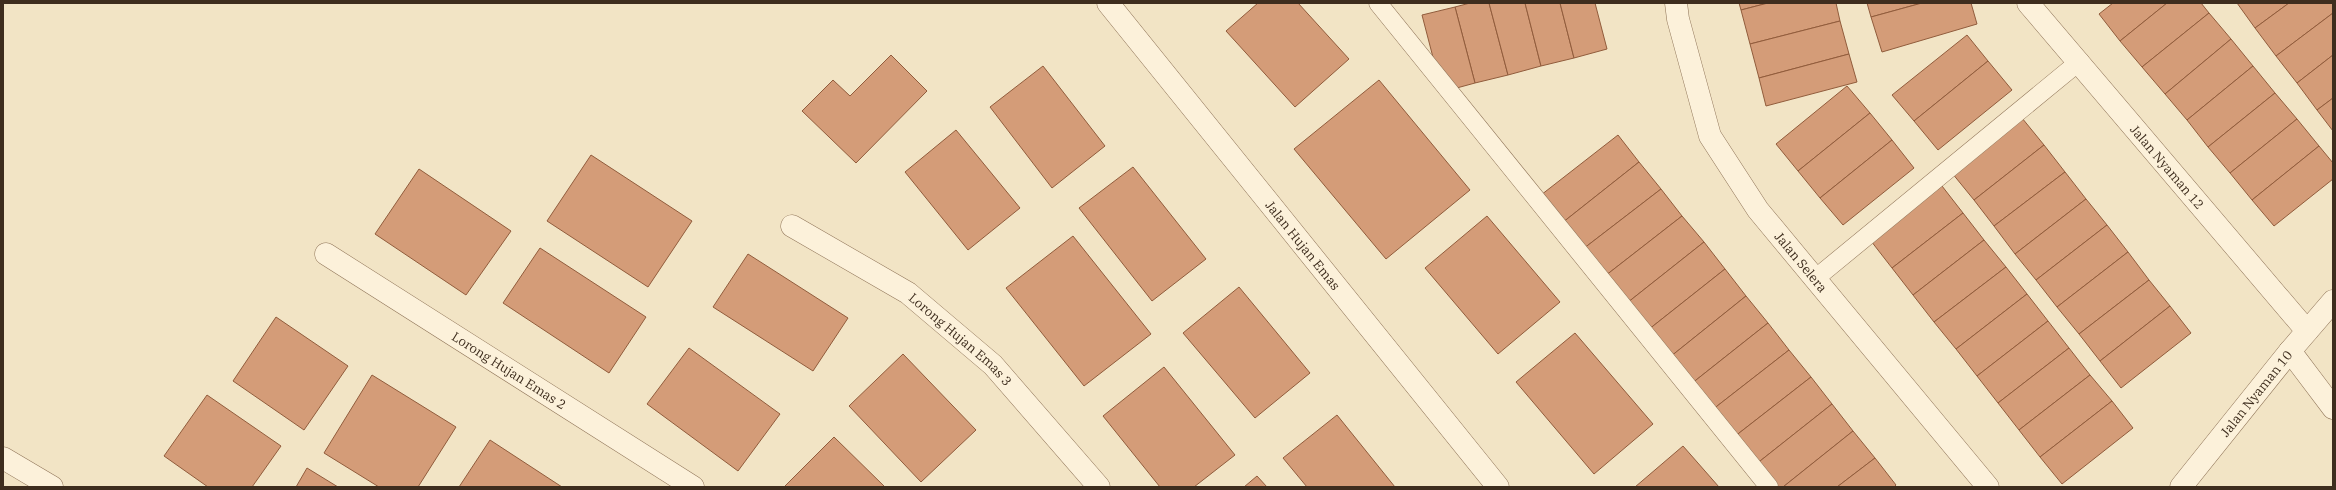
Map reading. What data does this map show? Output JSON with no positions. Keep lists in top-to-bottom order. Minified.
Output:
{"streets":{"street":["Jalan Nyaman 12","Jalan Hujan Emas","Jalan Selera","Lorong Hujan Emas 3","Lorong Hujan Emas 2","Jalan Nyaman 10"]},"crossings":[["Jalan Nyaman 12","Jalan Nyaman 10"]]}
